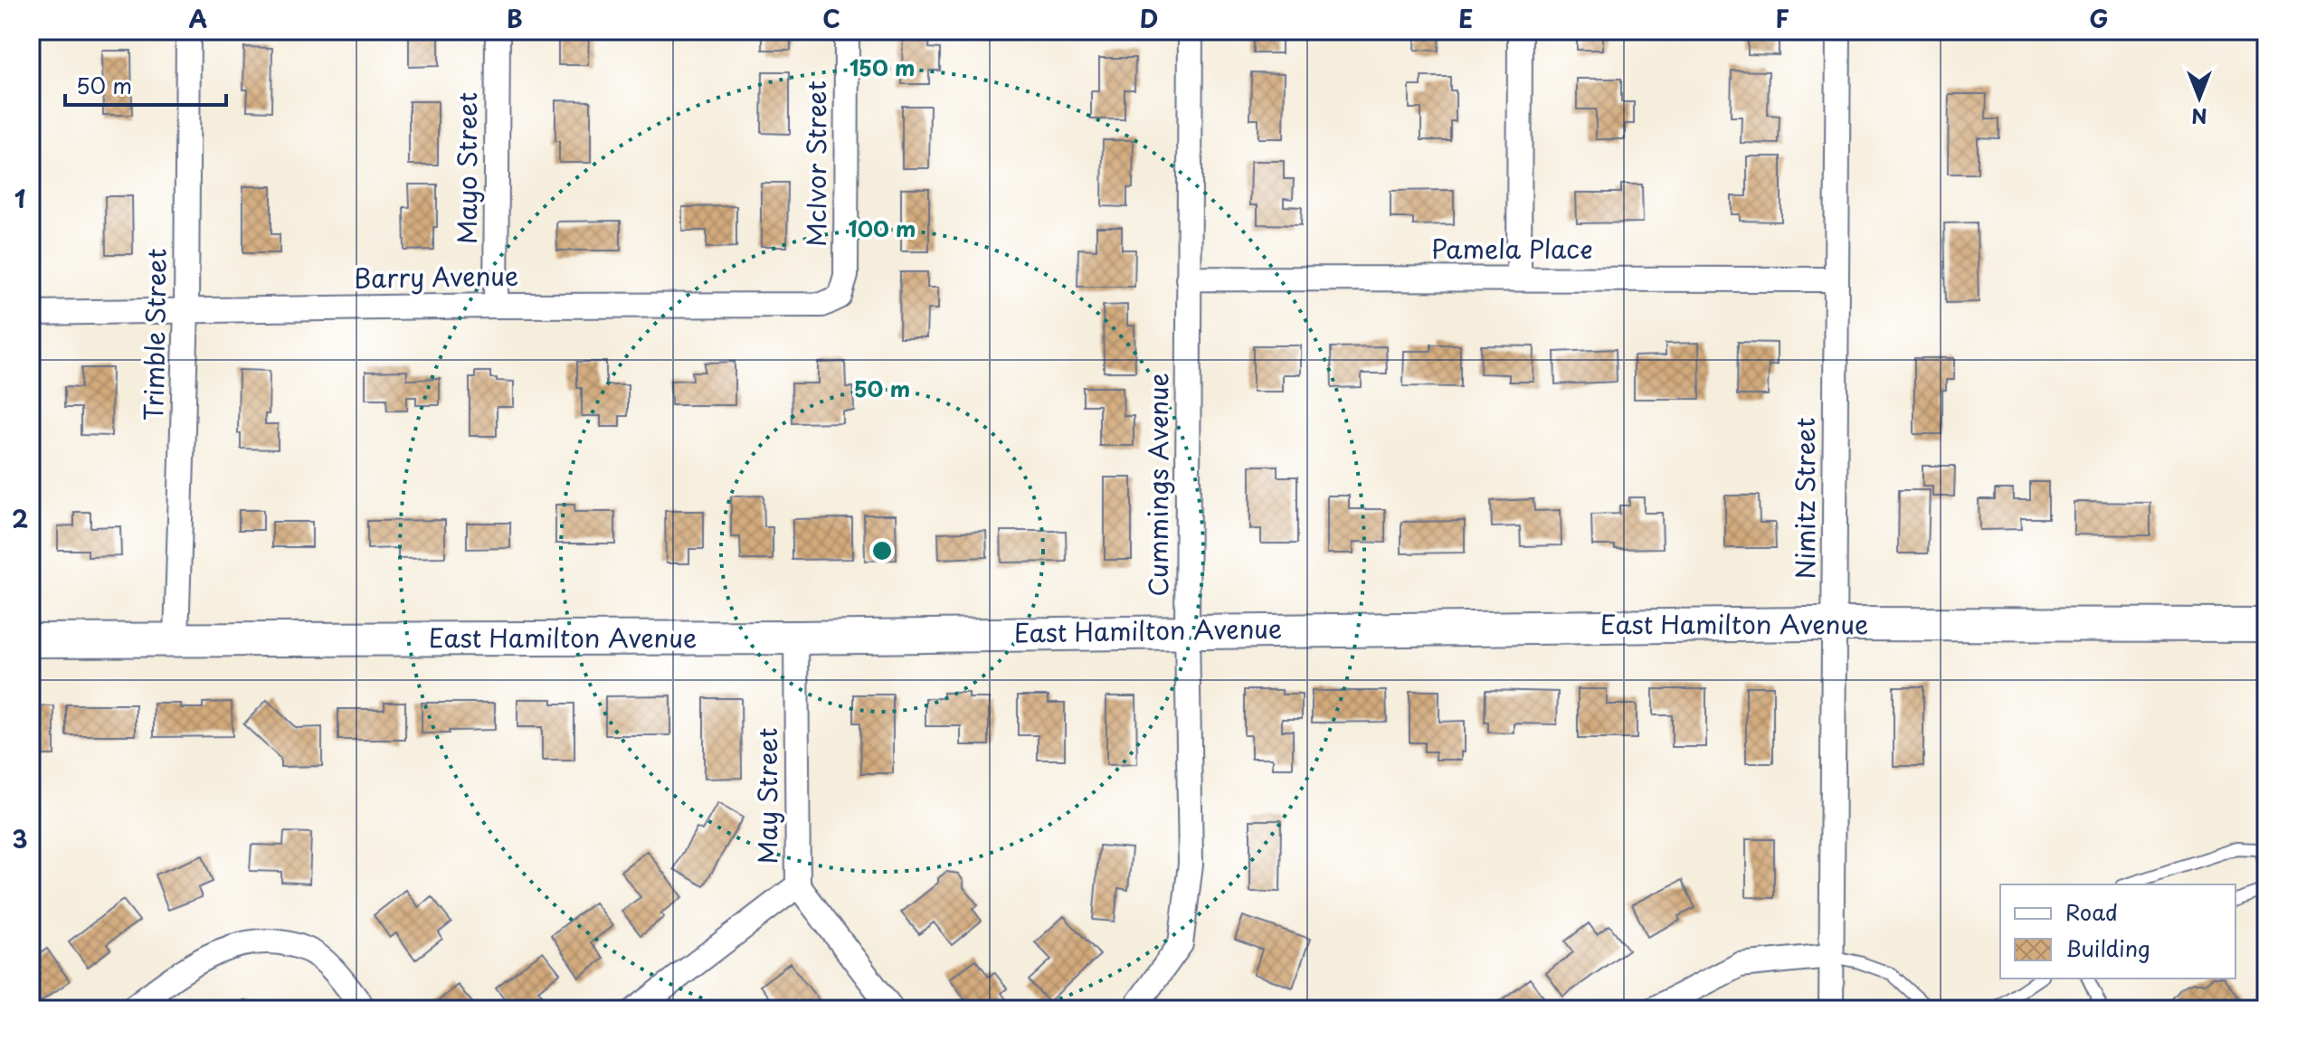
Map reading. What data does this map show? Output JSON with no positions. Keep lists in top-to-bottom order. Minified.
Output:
{"streets":{"street":["McIvor Street","Mayo Street","Pamela Place","Barry Avenue","Trimble Street","Cummings Avenue","Nimitz Street","East Hamilton Avenue","May Street"]},"crossings":[["McIvor Street","Barry Avenue"],["Mayo Street","Barry Avenue"],["Pamela Place","Cummings Avenue"],["Pamela Place","Nimitz Street"],["Barry Avenue","Trimble Street"],["Trimble Street","East Hamilton Avenue"],["Cummings Avenue","East Hamilton Avenue"],["Nimitz Street","East Hamilton Avenue"],["East Hamilton Avenue","May Street"]],"legend":["Road","Building"],"scale_bar":"50 m","north":"bottom","grid":{"columns":["A","B","C","D","E","F","G"],"rows":["1","2","3"]},"rings":["150 m","100 m","50 m"]}
